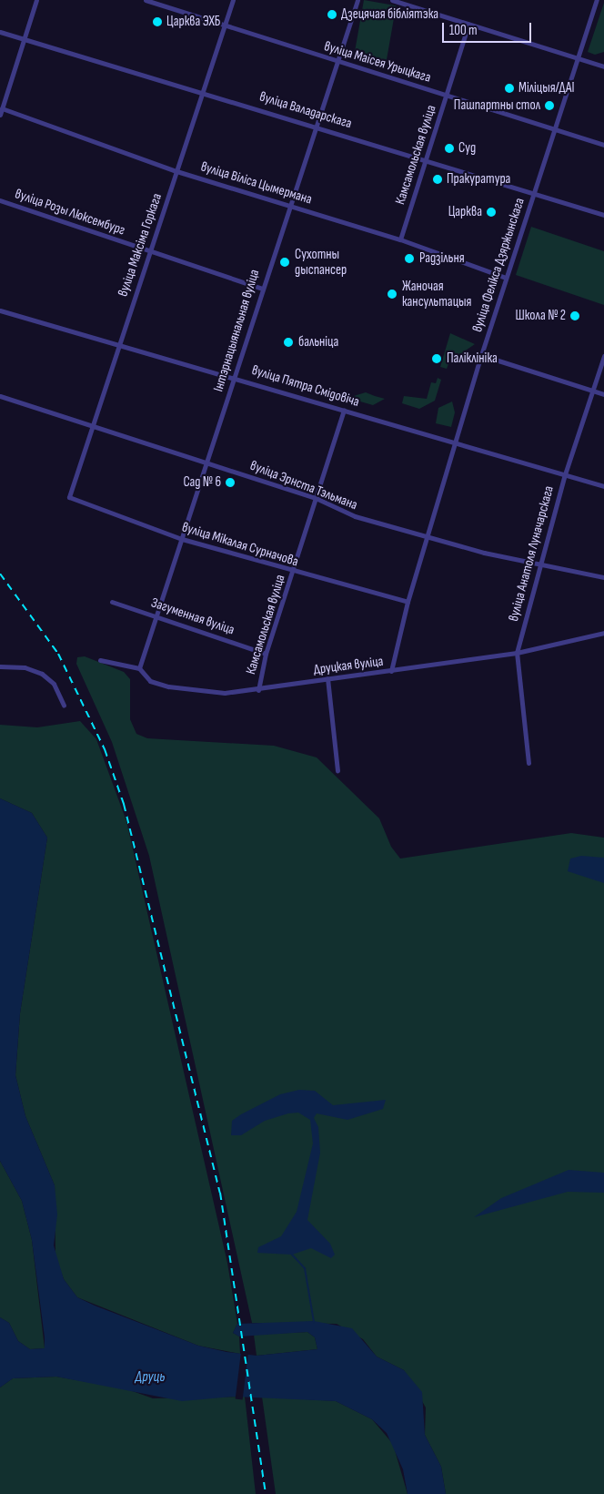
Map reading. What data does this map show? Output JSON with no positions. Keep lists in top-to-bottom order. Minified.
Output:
{"streets":{"street":["вуліца Маісея Урыцкага","вуліца Валадарскага","Камсамольская вуліца","вуліца Віліса Цымермана","вуліца Розы Люксембург","вуліца Максіма Горкага","вуліца Фелікса Дзяржынскага","Інтэрнацыянальная вуліца","вуліца Пятра Смідовіча","вуліца Эрнста Тэльмана","вуліца Мікалая Сурначова","вуліца Анатоля Луначарскага","Загуменная вуліца","Друцкая вуліца"]},"crossings":[["вуліца Маісея Урыцкага","Камсамольская вуліца"],["вуліца Маісея Урыцкага","вуліца Максіма Горкага"],["вуліца Маісея Урыцкага","вуліца Фелікса Дзяржынскага"],["вуліца Маісея Урыцкага","Інтэрнацыянальная вуліца"],["вуліца Валадарскага","Камсамольская вуліца"],["вуліца Валадарскага","вуліца Максіма Горкага"],["вуліца Валадарскага","вуліца Фелікса Дзяржынскага"],["вуліца Валадарскага","Інтэрнацыянальная вуліца"],["Камсамольская вуліца","вуліца Віліса Цымермана"],["Камсамольская вуліца","вуліца Пятра Смідовіча"],["Камсамольская вуліца","вуліца Эрнста Тэльмана"],["Камсамольская вуліца","вуліца Мікалая Сурначова"],["Камсамольская вуліца","Загуменная вуліца"],["Камсамольская вуліца","Друцкая вуліца"],["вуліца Віліса Цымермана","вуліца Максіма Горкага"],["вуліца Віліса Цымермана","вуліца Фелікса Дзяржынскага"],["вуліца Віліса Цымермана","Інтэрнацыянальная вуліца"],["вуліца Розы Люксембург","вуліца Максіма Горкага"],["вуліца Розы Люксембург","Інтэрнацыянальная вуліца"],["вуліца Максіма Горкага","вуліца Пятра Смідовіча"],["вуліца Максіма Горкага","вуліца Эрнста Тэльмана"],["вуліца Максіма Горкага","вуліца Мікалая Сурначова"],["вуліца Фелікса Дзяржынскага","вуліца Пятра Смідовіча"],["вуліца Фелікса Дзяржынскага","вуліца Эрнста Тэльмана"],["вуліца Фелікса Дзяржынскага","вуліца Мікалая Сурначова"],["вуліца Фелікса Дзяржынскага","Друцкая вуліца"],["Інтэрнацыянальная вуліца","вуліца Пятра Смідовіча"],["Інтэрнацыянальная вуліца","вуліца Эрнста Тэльмана"],["Інтэрнацыянальная вуліца","вуліца Мікалая Сурначова"],["Інтэрнацыянальная вуліца","Загуменная вуліца"],["Інтэрнацыянальная вуліца","Друцкая вуліца"],["вуліца Пятра Смідовіча","вуліца Анатоля Луначарскага"],["вуліца Эрнста Тэльмана","вуліца Анатоля Луначарскага"],["вуліца Анатоля Луначарскага","Друцкая вуліца"]],"water":["Друць"],"places":["Дзецячая бібліятэка","Царква ЭХБ","Міліцыя/ДАІ","Пашпартны стол","Суд","Пракуратура","Царква","Радзільня","Сухотны дыспансер","Жаночая кансультацыя","Школа № 2","бальніца","Паліклініка","Сад № 6"],"scale_bar":"100 m"}
